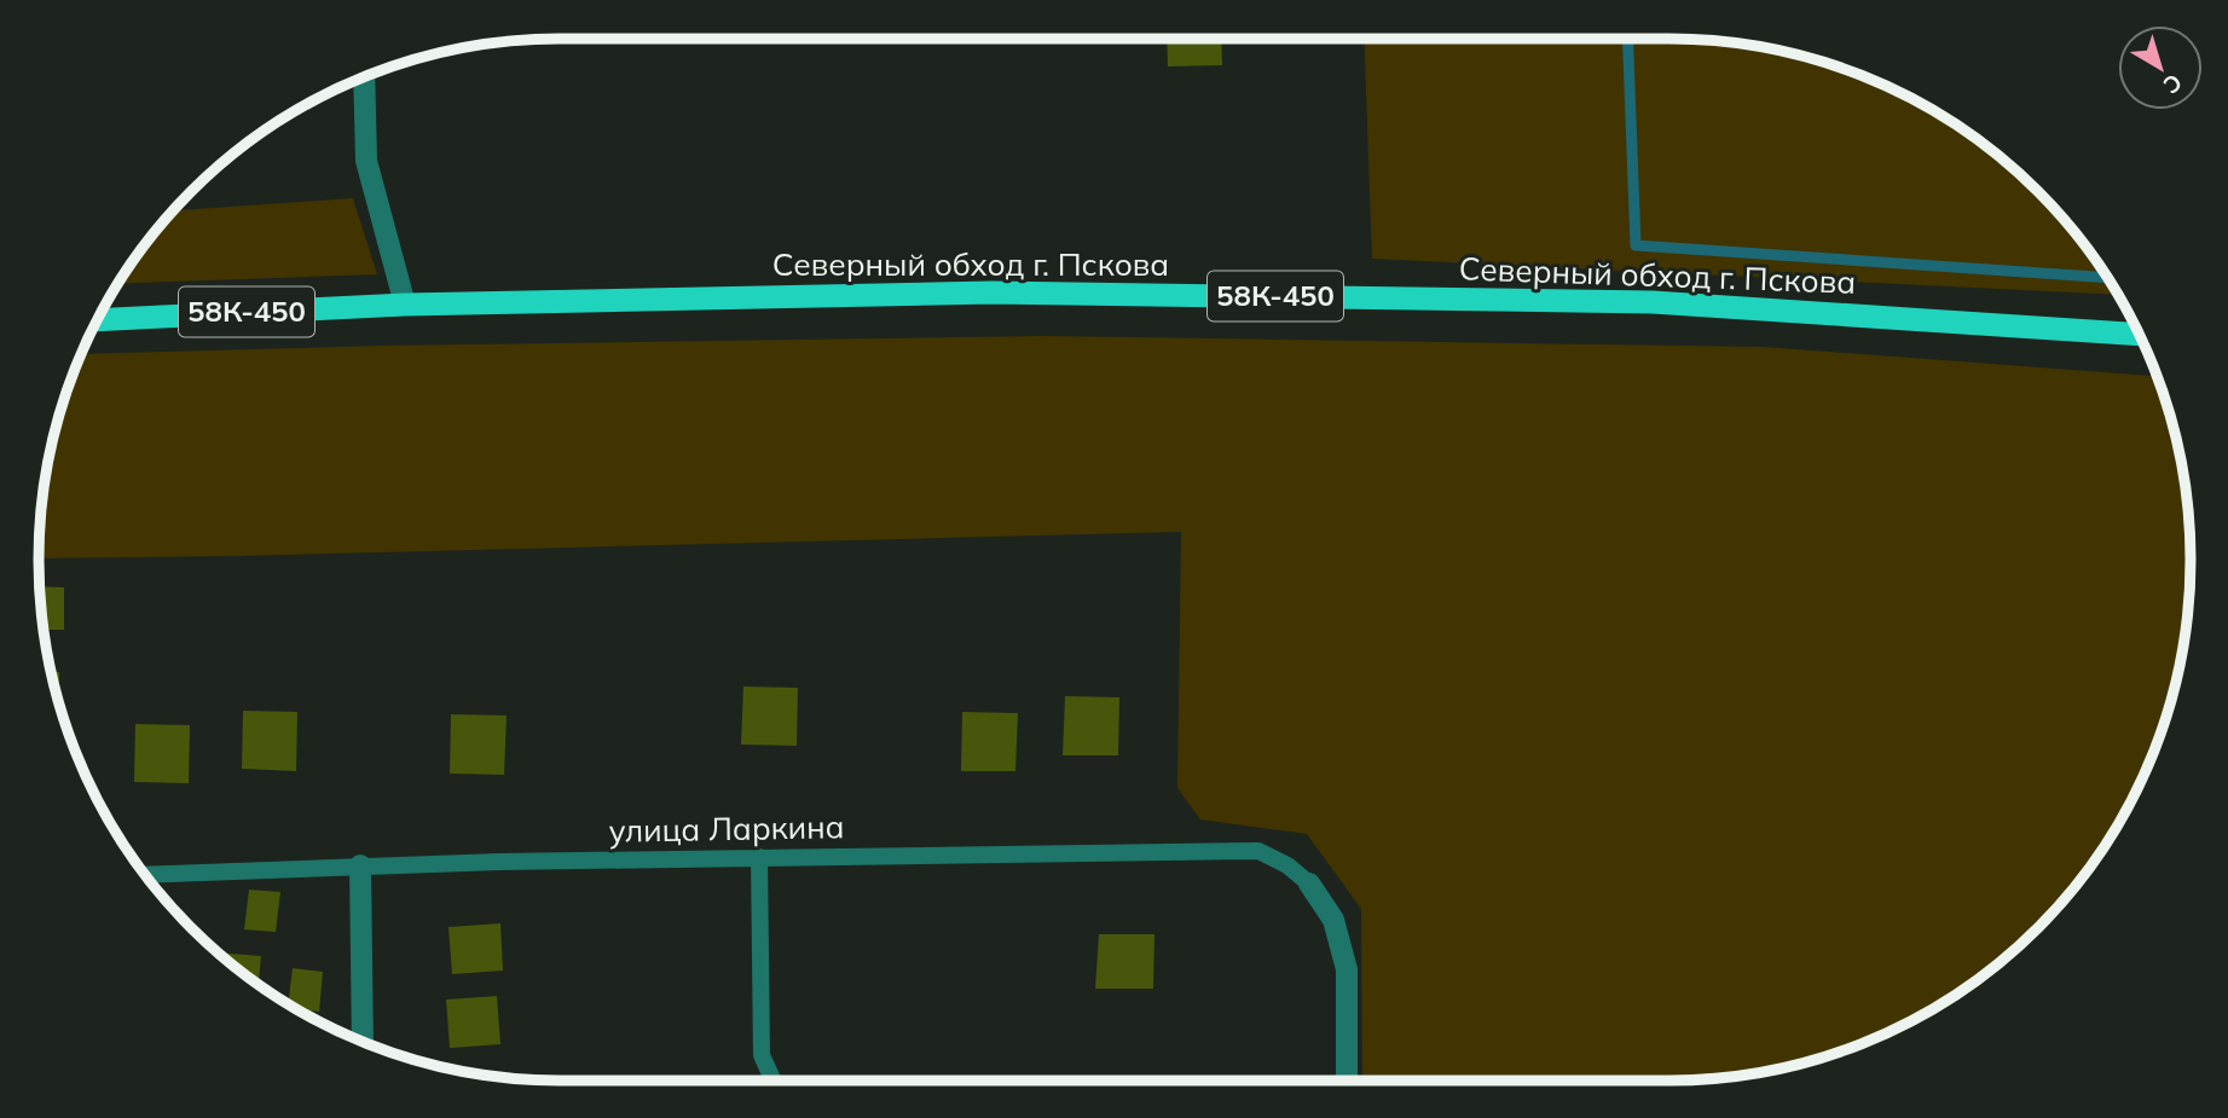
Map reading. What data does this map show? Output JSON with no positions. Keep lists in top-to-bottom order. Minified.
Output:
{"streets":{"highway":["Северный обход г. Пскова","58К-450"],"lane":["улица Ларкина"]},"crossings":[["Северный обход г. Пскова","58К-450"]],"north":"bottom right"}
